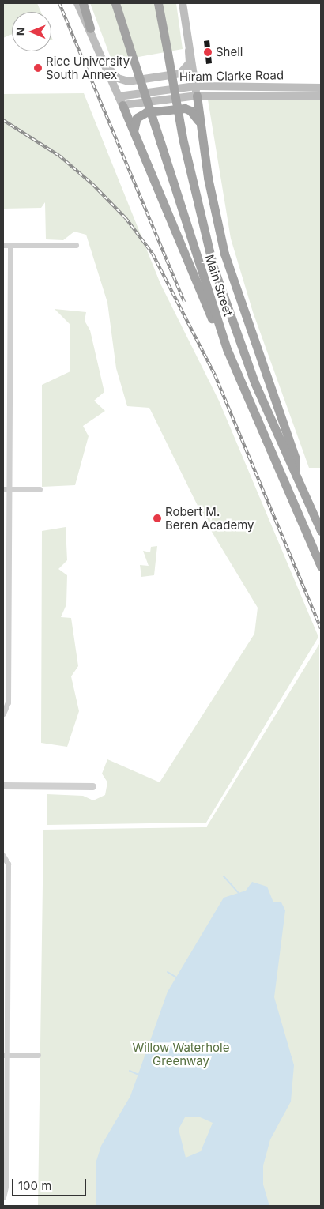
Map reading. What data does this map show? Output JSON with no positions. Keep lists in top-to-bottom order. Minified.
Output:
{"streets":{"highway":["Main Street"],"main road":["Hiram Clarke Road"]},"parks":["Willow Waterhole Greenway"],"places":["Shell","Rice University South Annex","Robert M. Beren Academy"],"scale_bar":"100 m","north":"left"}
